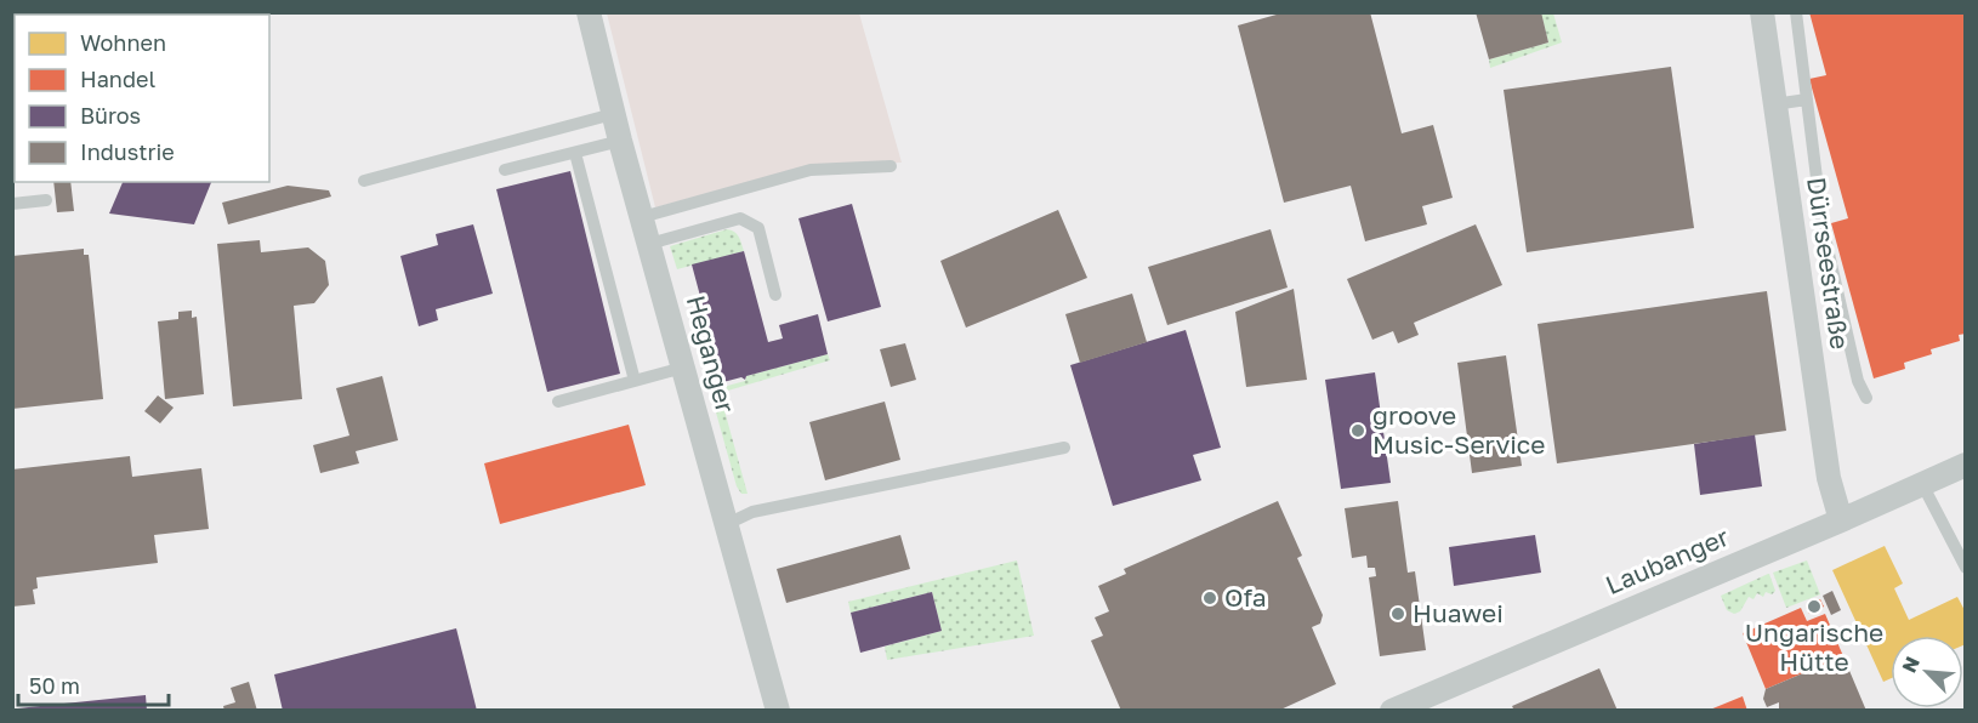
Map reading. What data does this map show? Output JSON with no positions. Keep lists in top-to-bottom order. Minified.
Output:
{"streets":{"street":["Dürrseestraße","Heganger","Laubanger"]},"crossings":[["Dürrseestraße","Laubanger"]],"places":["groove Music-Service","Ofa","Ungarische Hütte","Huawei"],"legend":["Wohnen","Handel","Büros","Industrie"],"scale_bar":"50 m","north":"top left"}
